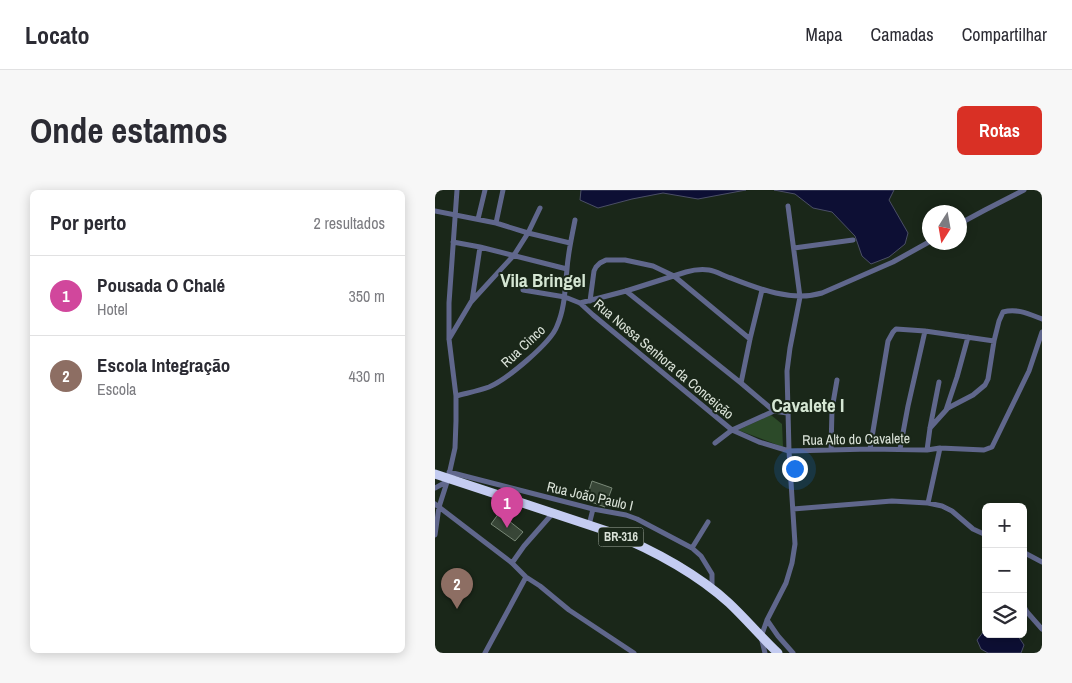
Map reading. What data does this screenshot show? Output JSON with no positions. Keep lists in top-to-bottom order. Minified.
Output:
{"streets":{"highway":["BR-316"],"street":["Rua Cinco","Rua Nossa Senhora da Conceição","Rua Alto do Cavalete","Rua João Paulo I"]},"crossings":[["Rua Cinco","Rua Nossa Senhora da Conceição"],["Rua Nossa Senhora da Conceição","Rua Alto do Cavalete"],["Rua João Paulo I","BR-316"]],"districts":["Vila Bringel","Cavalete I"],"north":"bottom","page":{"header":"Locato","nav":["Mapa","Camadas","Compartilhar"],"buttons":"Rotas","title":"Onde estamos","heading":["Por perto","2 resultados"],"list":[{"mark":"1","name":"Pousada O Chalé","note":"Hotel","value":"350 m"},{"mark":"2","name":"Escola Integração","note":"Escola","value":"430 m"}],"pins":["1","2"],"map_buttons":["+","−"]}}
